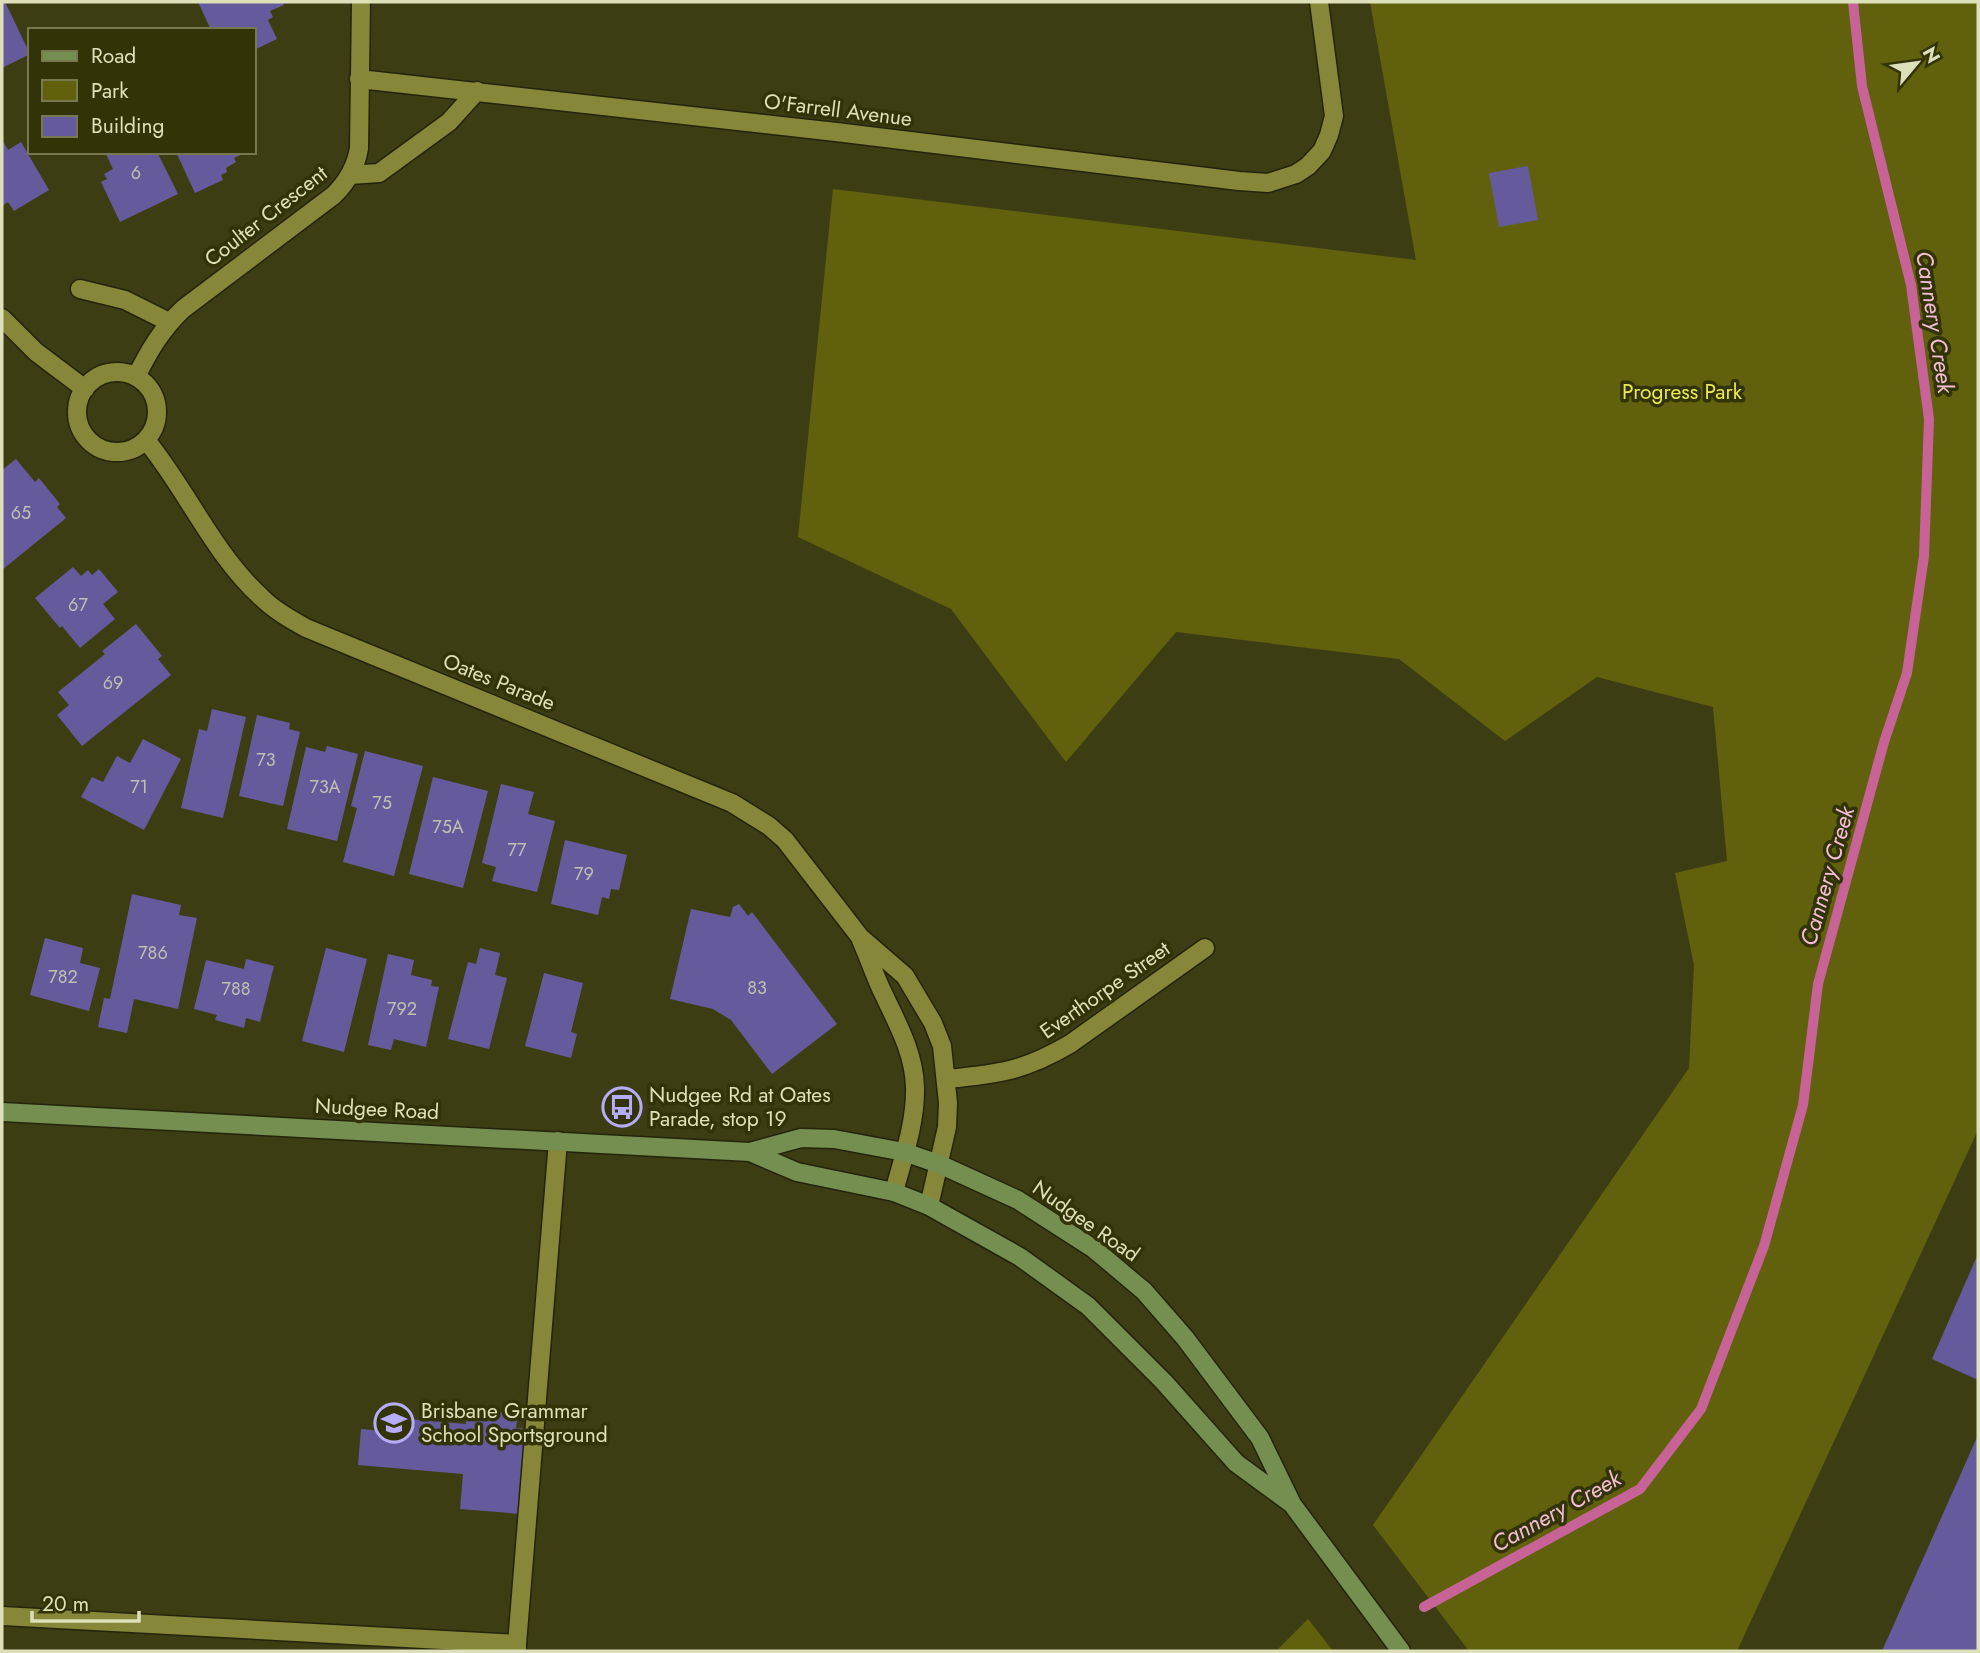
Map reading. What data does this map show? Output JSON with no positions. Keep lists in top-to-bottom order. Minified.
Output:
{"streets":{"main road":["Nudgee Road"],"street":["O'Farrell Avenue","Coulter Crescent","Oates Parade","Everthorpe Street"]},"crossings":[["O'Farrell Avenue","Coulter Crescent"],["Coulter Crescent","Oates Parade"],["Oates Parade","Everthorpe Street"],["Oates Parade","Nudgee Road"]],"water":["Cannery Creek"],"parks":["Progress Park"],"places":{"bus stop":["Nudgee Rd at Oates Parade, stop 19"],"school or university":["Brisbane Grammar School Sportsground"]},"house_numbers":["6","65","67","69","73","71","73A","75","75A","77","79","786","782","83","788","792"],"legend":["Road","Park","Building"],"scale_bar":"20 m","north":"top right"}
